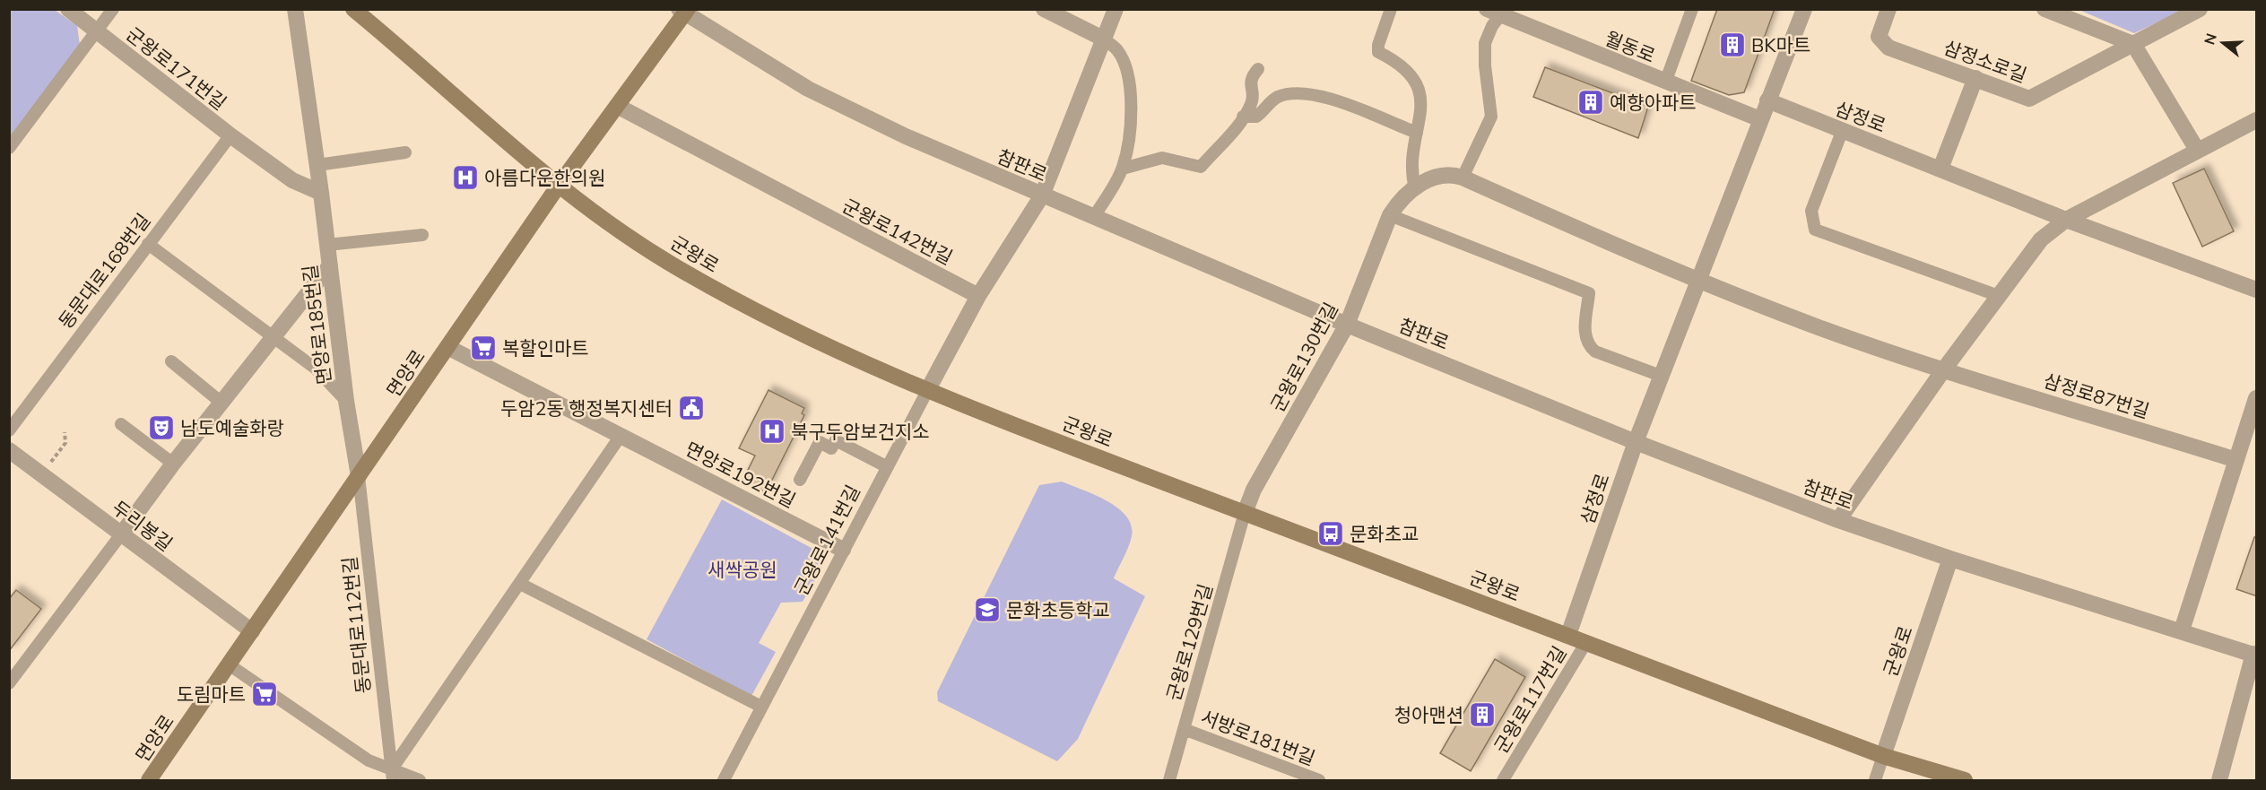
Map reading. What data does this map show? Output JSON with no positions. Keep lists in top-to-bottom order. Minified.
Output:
{"streets":{"main road":["군왕로","면앙로"],"street":["월동로","삼정소로길","군왕로171번길","삼정로","참판로","군왕로142번길","면앙로185번길","군왕로130번길","삼정로87번길","면앙로192번길","두리봉길"],"lane":["동문대로168번길","군왕로141번길","동문대로112번길","군왕로129번길","군왕로117번길","서방로181번길"]},"crossings":[["월동로","삼정로"],["군왕로171번길","동문대로168번길"],["삼정로","참판로"],["삼정로","군왕로"],["삼정로","삼정로87번길"],["참판로","군왕로"],["참판로","군왕로130번길"],["참판로","면앙로"],["군왕로142번길","면앙로"],["군왕로","군왕로130번길"],["군왕로","면앙로"],["군왕로","군왕로141번길"],["군왕로","군왕로129번길"],["군왕로","군왕로117번길"],["동문대로168번길","면앙로185번길"],["면앙로185번길","면앙로"],["면앙로185번길","동문대로112번길"],["군왕로130번길","군왕로129번길"],["면앙로","면앙로192번길"],["면앙로","두리봉길"],["면앙로","동문대로112번길"],["면앙로192번길","군왕로141번길"],["군왕로129번길","서방로181번길"]],"parks":["새싹공원"],"places":{"building":["BK마트","예향아파트","청아맨션"],"hospital":["아름다운한의원","북구두암보건지소"],"supermarket":["복할인마트","도림마트"],"public building":["두암2동 행정복지센터"],"theatre":["남도예술화랑"],"bus stop":["문화초교"],"school or university":["문화초등학교"]},"north":"left"}
